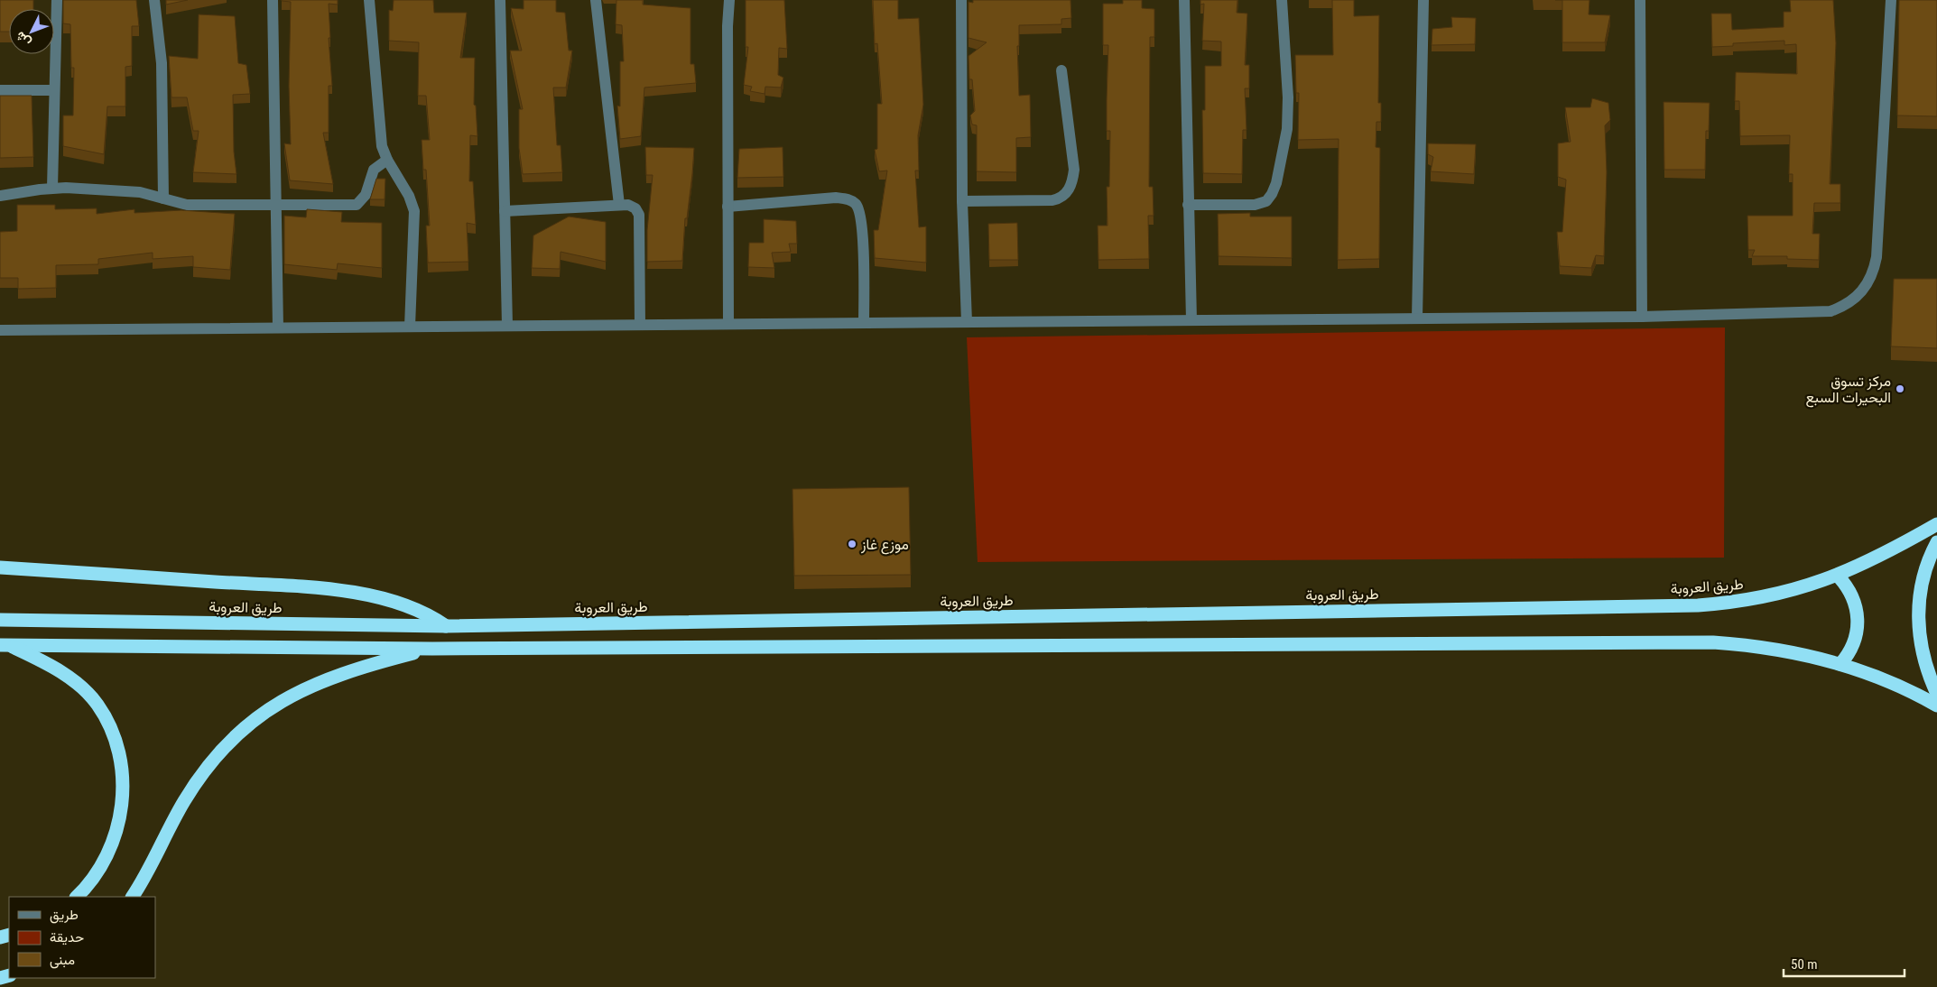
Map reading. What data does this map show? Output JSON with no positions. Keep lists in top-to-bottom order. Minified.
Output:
{"streets":{"highway":["طريق العروبة"]},"places":["مركز تسوق البحيرات السبع","موزع غاز"],"legend":["طريق","حديقة","مبنى"],"scale_bar":"50 m","north":"bottom left"}
